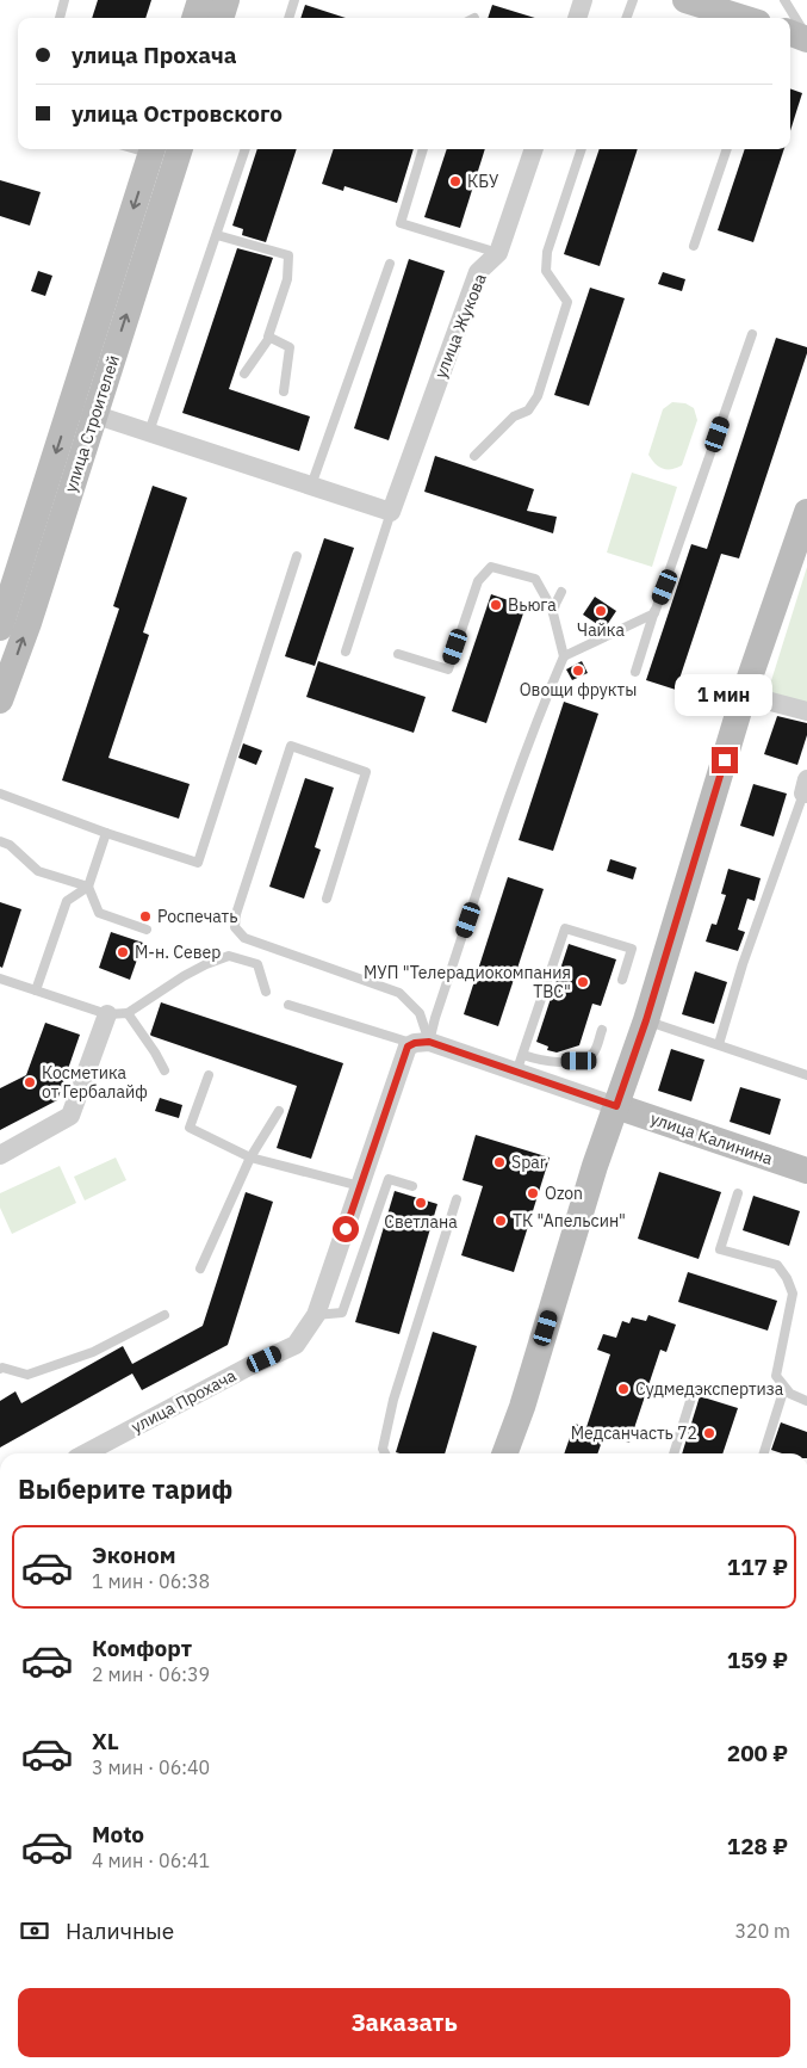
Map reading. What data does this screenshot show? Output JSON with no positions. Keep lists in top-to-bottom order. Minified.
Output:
{"streets":{"street":["улица Жукова","улица Строителей","улица Калинина","улица Прохача"]},"places":["КБУ","Вьюга","Чайка","Овощи фрукты","Роспечать","М-н. Север","МУП \"Телерадиокомпания ТВС\"","Косметика от Гербалайф","Spar","Ozon","Светлана","ТК \"Апельсин\"","Судмедэкспертиза","Медсанчасть 72"],"page":{"banner":["улица Прохача","улица Островского"],"bubble":"1 мин","heading":"Выберите тариф","list":[{"name":"Эконом","note":"1 мин · 06:38","value":"117 ₽"},{"name":"Комфорт","note":"2 мин · 06:39","value":"159 ₽"},{"name":"XL","note":"3 мин · 06:40","value":"200 ₽"},{"name":"Moto","note":"4 мин · 06:41","value":"128 ₽"}],"pay":["Наличные","320 m"],"buttons":"Заказать"}}
